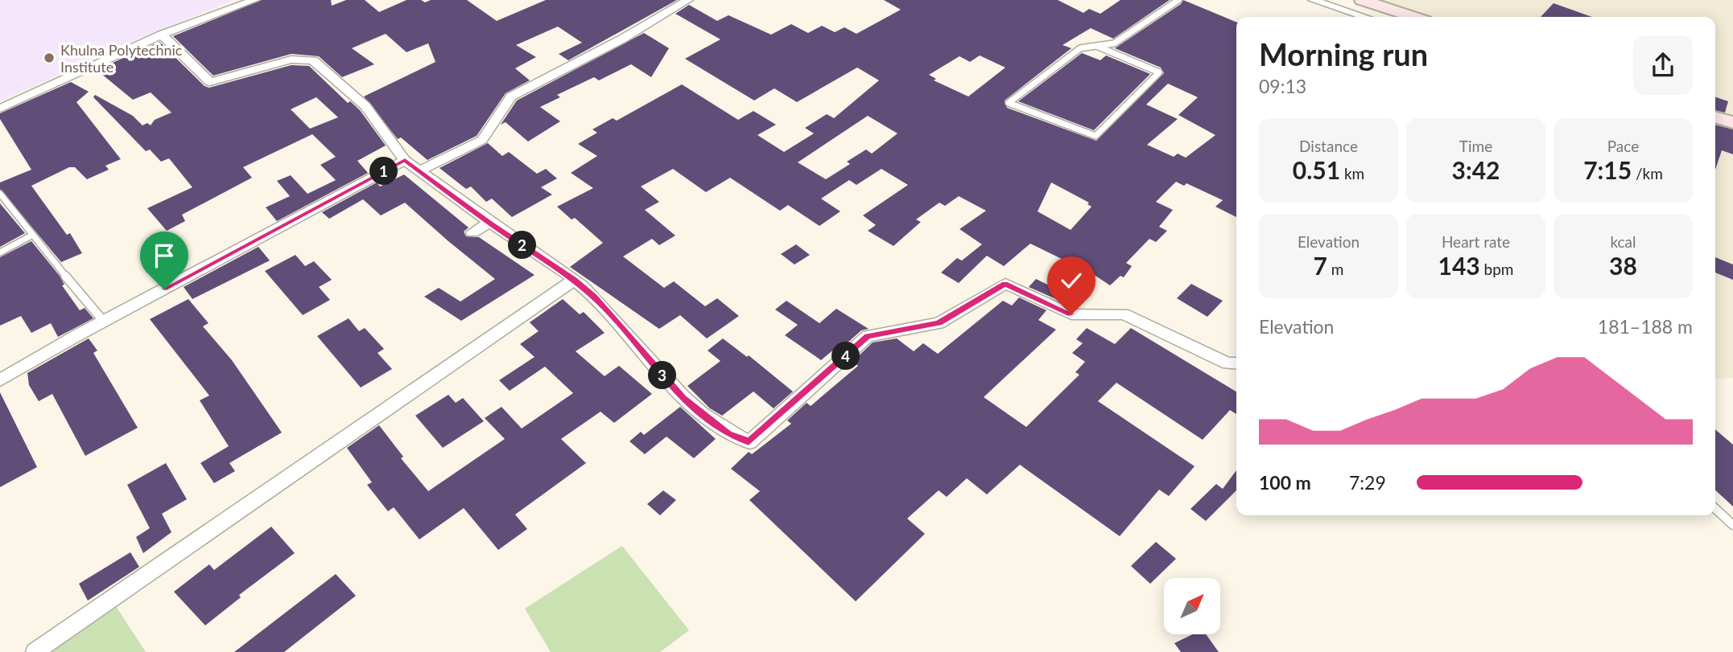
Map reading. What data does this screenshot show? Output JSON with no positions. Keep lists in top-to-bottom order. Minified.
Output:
{"places":["Khulna Polytechnic Institute"],"north":"top right","page":{"heading":["Morning run","09:13"],"stats":[["Distance","0.51 km"],["Time","3:42"],["Pace","7:15 /km"],["Elevation","7 m"],["Heart rate","143 bpm"],["kcal","38"]],"pins":["1","2","4","3"],"chart":["Elevation","181–188 m"],"list":[{"name":"100 m","note":"7:29"}]}}
